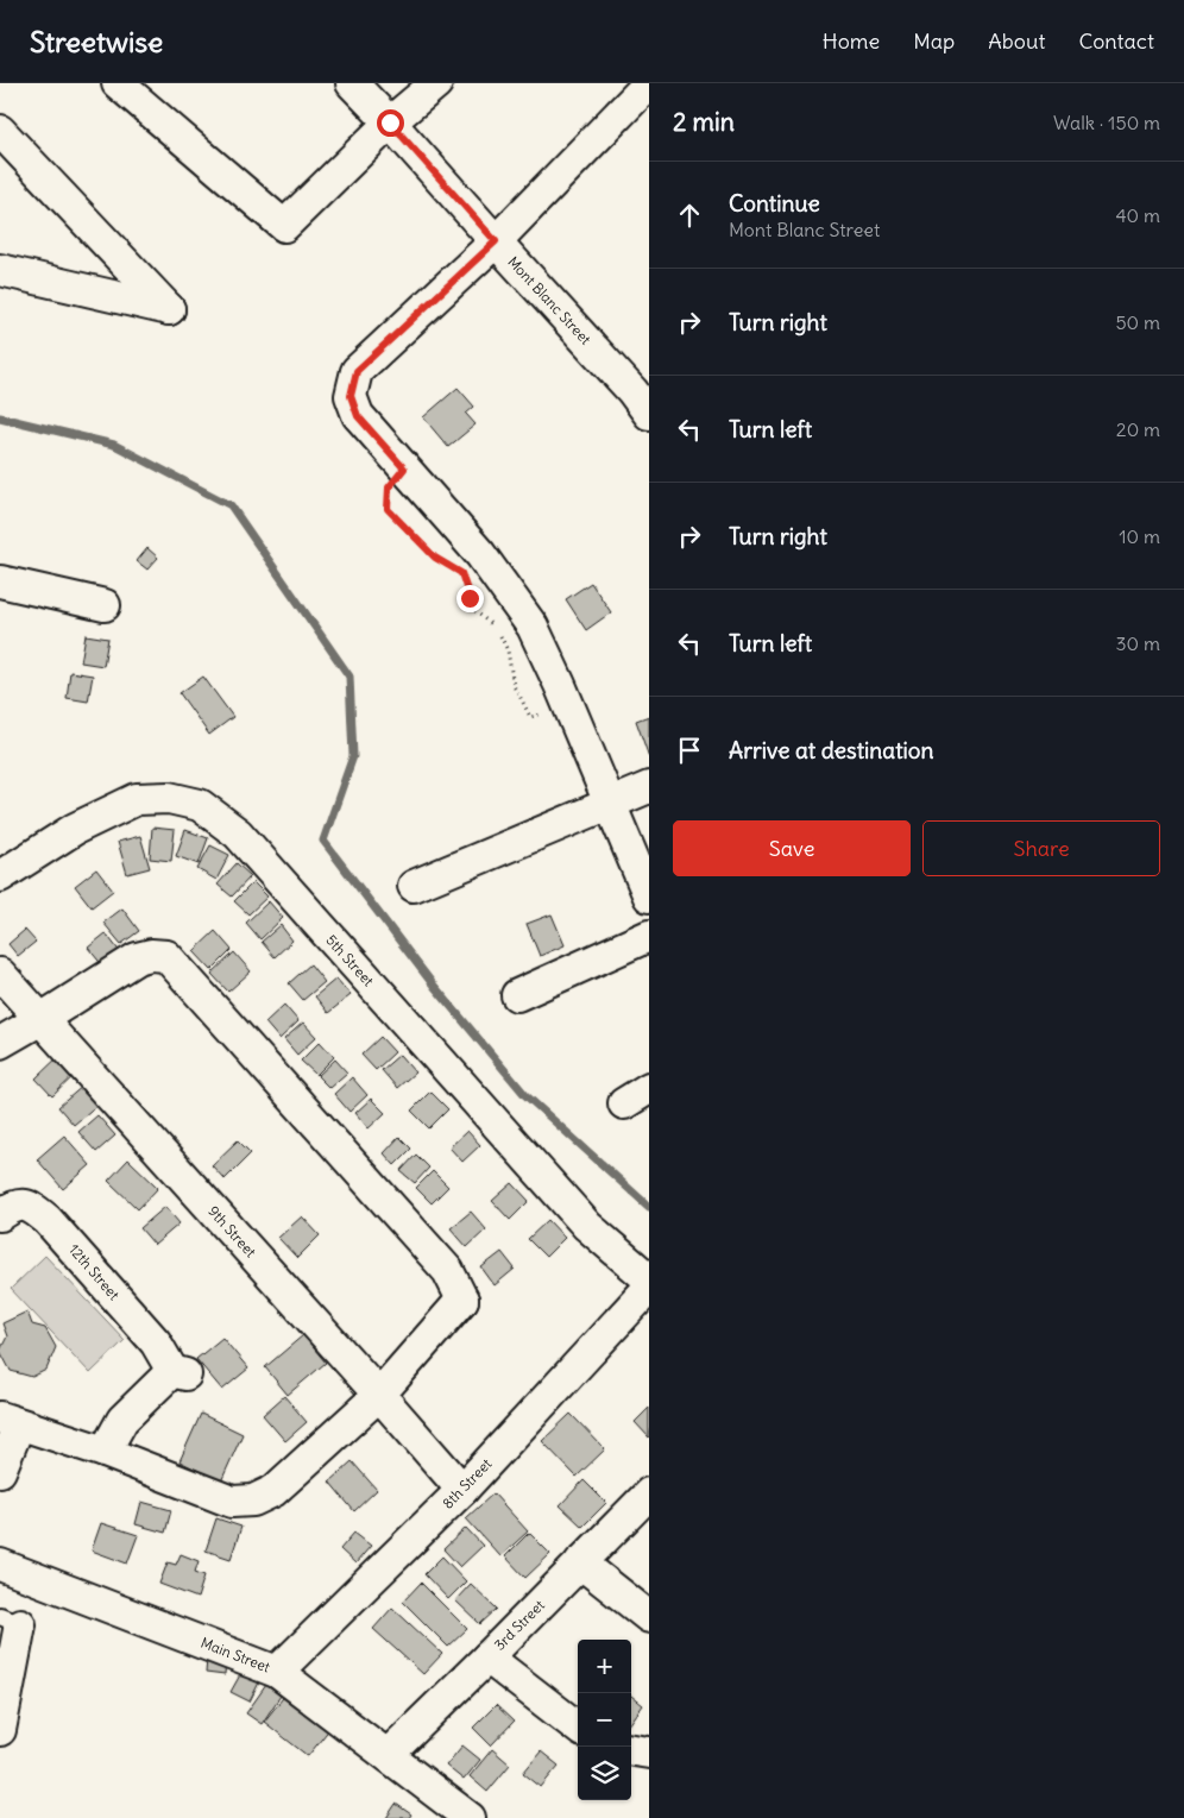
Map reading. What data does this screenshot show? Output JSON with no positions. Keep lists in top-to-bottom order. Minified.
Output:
{"streets":{"street":["Mont Blanc Street","5th Street","9th Street","12th Street","8th Street","3rd Street","Main Street"]},"crossings":[["9th Street","8th Street"],["8th Street","Main Street"],["3rd Street","Main Street"]],"page":{"header":"Streetwise","nav":["Home","Map","About","Contact"],"heading":["2 min","Walk · 150 m"],"list":[["Continue","Mont Blanc Street","40 m"],["Turn right","50 m"],["Turn left","20 m"],["Turn right","10 m"],["Turn left","30 m"],"Arrive at destination"],"buttons":["Save","Share"],"map_buttons":["+","−"]}}
